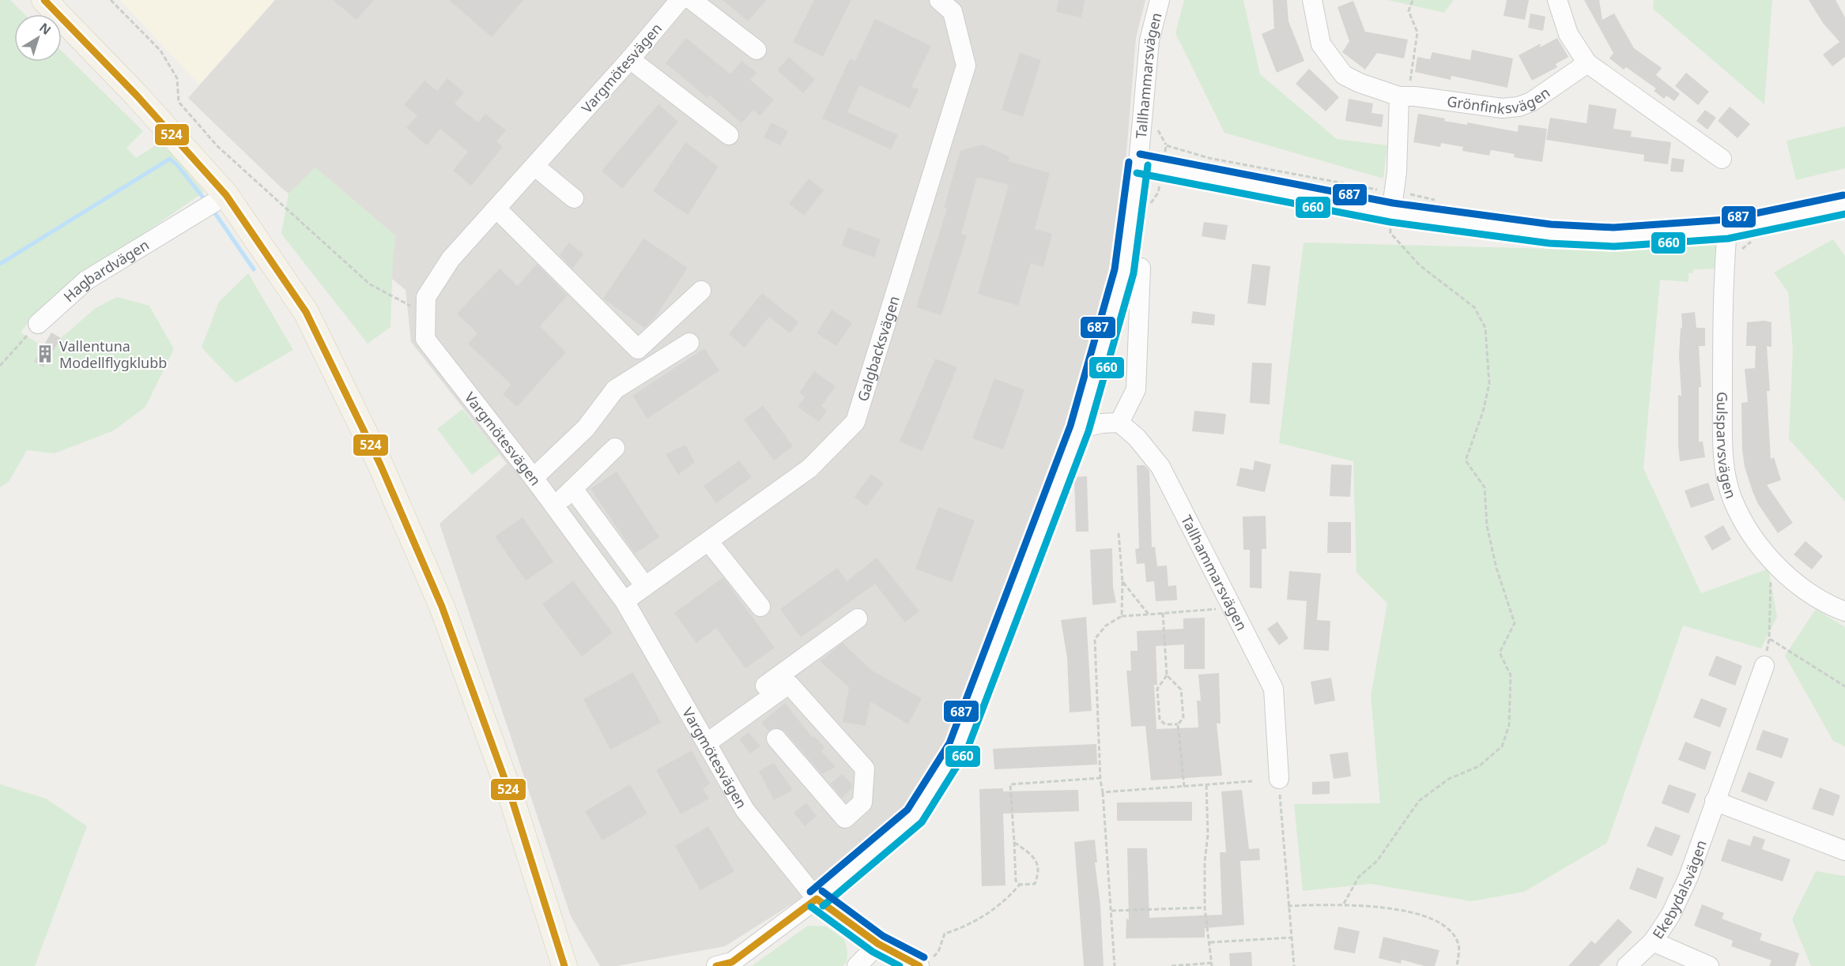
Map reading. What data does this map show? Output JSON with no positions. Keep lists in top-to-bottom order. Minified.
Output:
{"streets":{"street":["Vargmötesvägen","Tallhammarsvägen","Grönfinksvägen","Hagbardvägen","Galgbacksvägen","Gulsparvsvägen","Ekebydalsvägen"]},"crossings":[["Vargmötesvägen","Tallhammarsvägen"],["Vargmötesvägen","Galgbacksvägen"]],"places":{"building":["Vallentuna Modellflygklubb"]},"lines":["transit line 524","transit line 687","transit line 660"],"north":"top right"}
